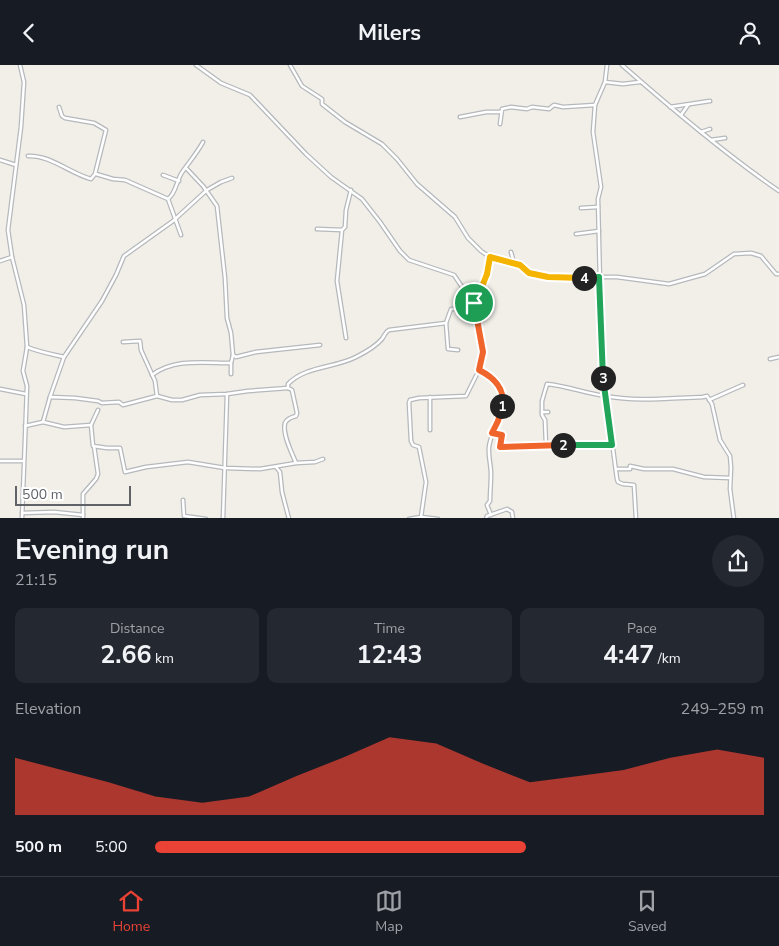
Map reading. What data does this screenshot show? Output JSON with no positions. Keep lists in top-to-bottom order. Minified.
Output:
{"scale_bar":"500 m","page":{"header":"Milers","pins":["4","3","1","2"],"scale":"500 m","heading":["Evening run","21:15"],"stats":[["Distance","2.66 km"],["Time","12:43"],["Pace","4:47 /km"]],"chart":["Elevation","249–259 m"],"list":[{"name":"500 m","note":"5:00"}],"tabs":["Home","Map","Saved"]}}
